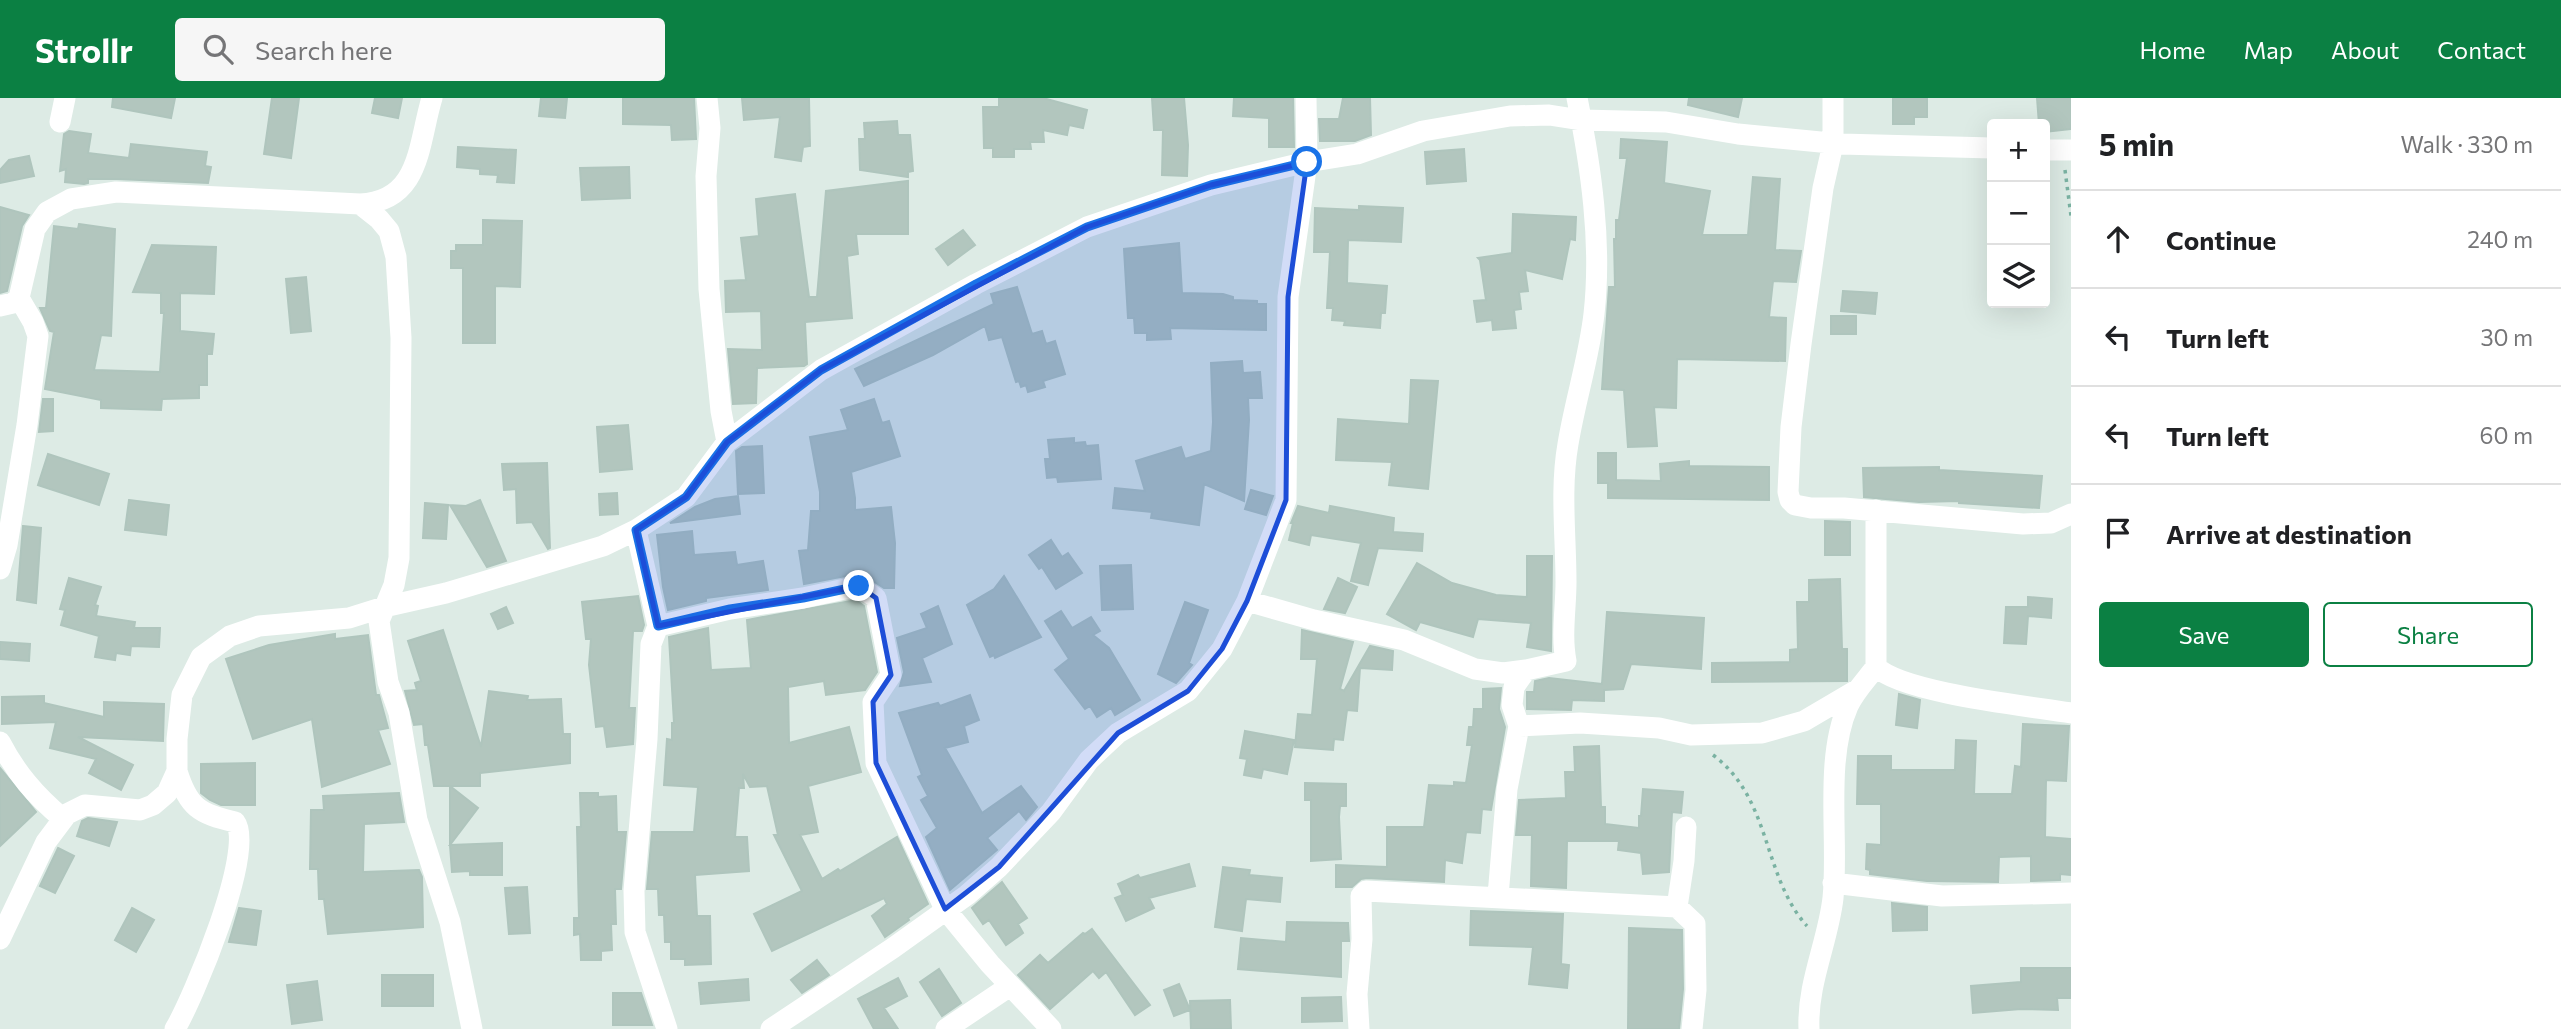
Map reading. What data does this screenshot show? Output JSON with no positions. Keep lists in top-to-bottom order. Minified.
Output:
{"page":{"header":"Strollr","search":"Search here","nav":["Home","Map","About","Contact"],"heading":["5 min","Walk · 330 m"],"map_buttons":["+","−"],"list":[["Continue","240 m"],["Turn left","30 m"],["Turn left","60 m"],"Arrive at destination"],"buttons":["Save","Share"]}}
